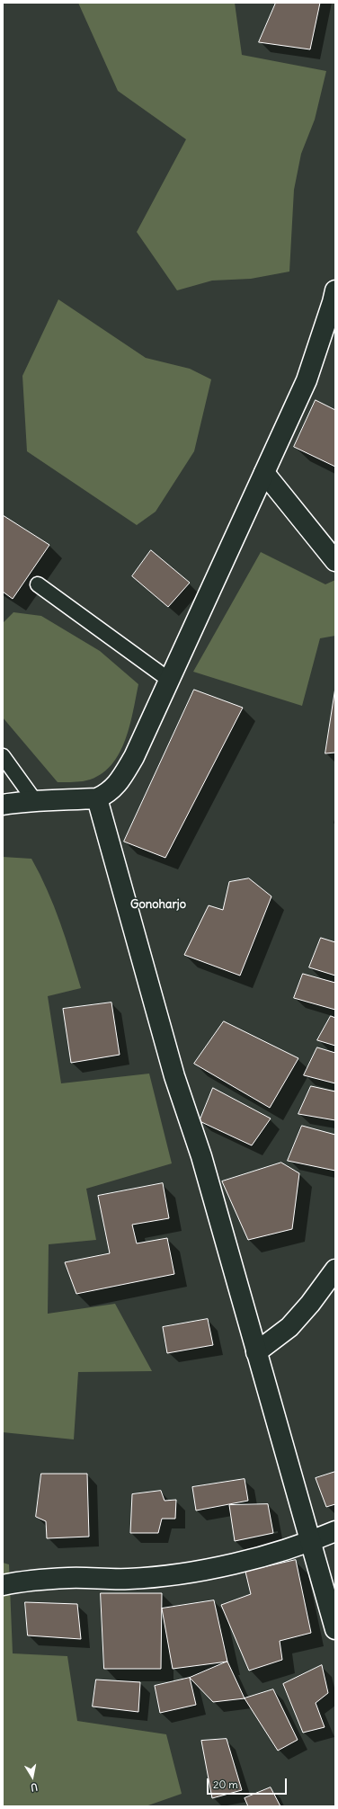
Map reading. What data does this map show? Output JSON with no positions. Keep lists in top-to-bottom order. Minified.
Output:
{"districts":["Gonoharjo"],"scale_bar":"20 m","north":"bottom"}
